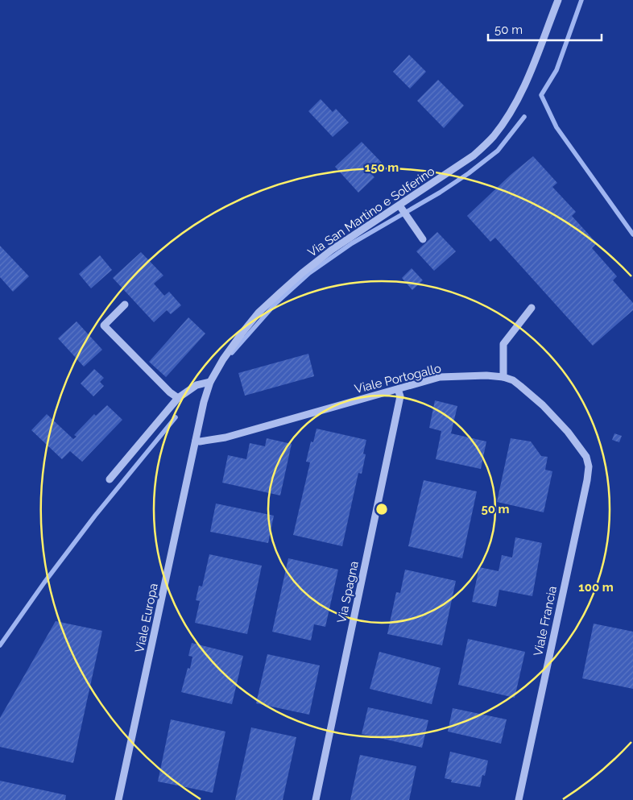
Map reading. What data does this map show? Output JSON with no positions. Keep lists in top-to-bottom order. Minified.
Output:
{"streets":{"street":["Via San Martino e Solferino","Viale Portogallo","Via Spagna","Viale Europa","Viale Francia"]},"crossings":[["Via San Martino e Solferino","Viale Portogallo"],["Via San Martino e Solferino","Viale Europa"],["Viale Portogallo","Via Spagna"],["Viale Portogallo","Viale Europa"],["Viale Portogallo","Viale Francia"]],"scale_bar":"50 m","rings":["150 m","50 m","100 m"]}
